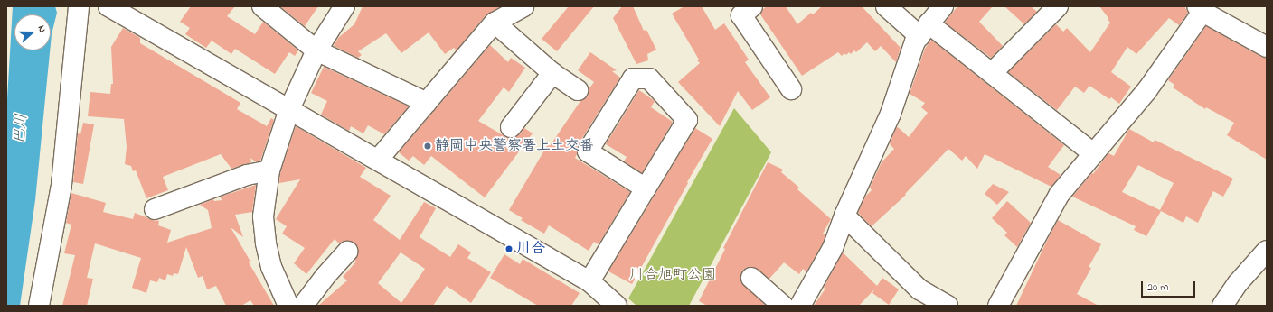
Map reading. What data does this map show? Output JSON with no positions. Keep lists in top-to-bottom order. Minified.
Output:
{"water":["巴川"],"parks":["川合旭町公園"],"places":["静岡中央警察署上土交番","川合"],"scale_bar":"20 m","north":"right"}
